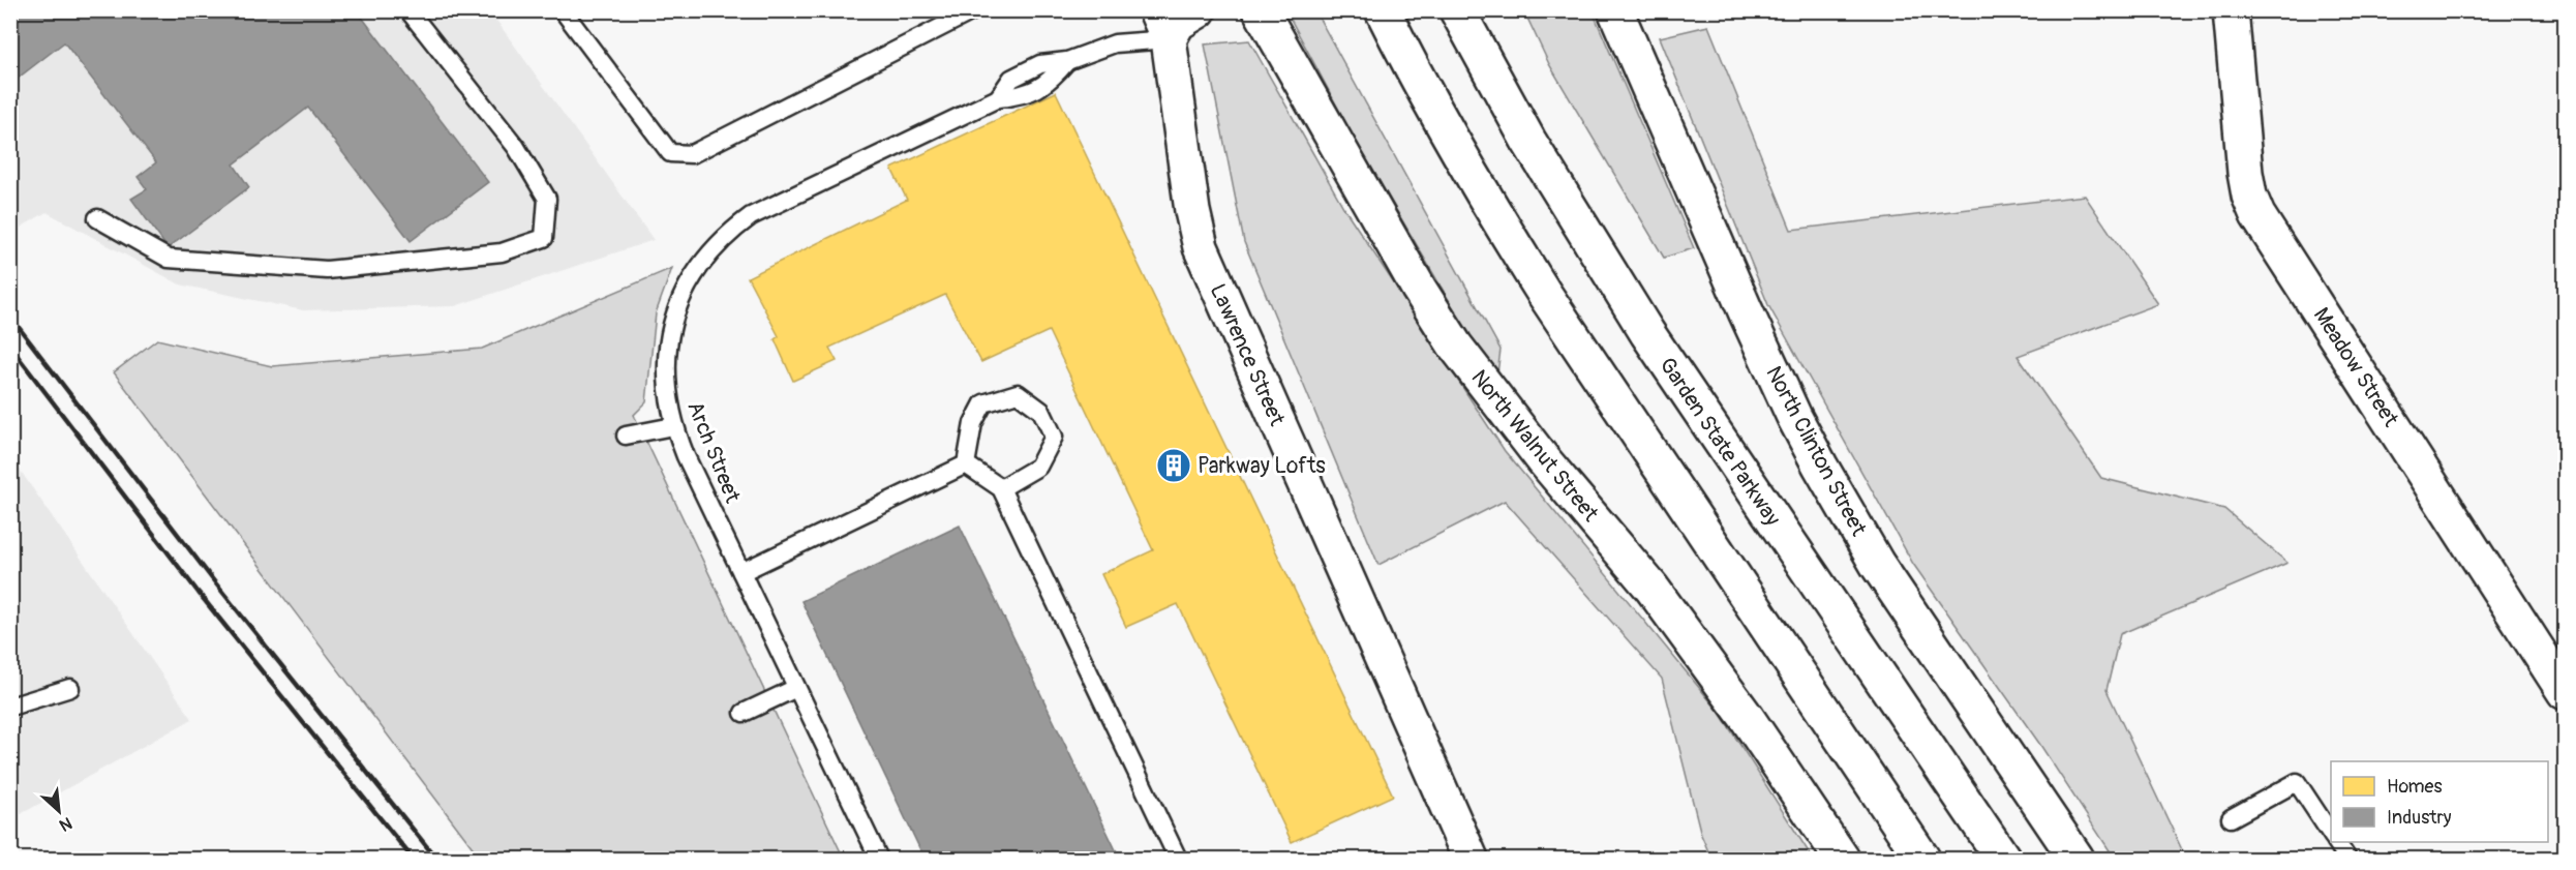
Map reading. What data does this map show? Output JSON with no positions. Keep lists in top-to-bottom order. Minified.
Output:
{"streets":{"main road":["Lawrence Street","Meadow Street","Garden State Parkway","North Walnut Street","North Clinton Street"],"lane":["Arch Street"]},"crossings":[["Lawrence Street","Arch Street"]],"places":{"building":["Parkway Lofts"]},"legend":["Homes","Industry"],"north":"bottom right"}
